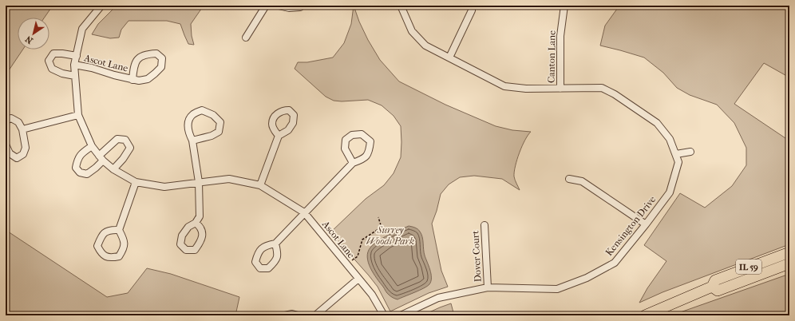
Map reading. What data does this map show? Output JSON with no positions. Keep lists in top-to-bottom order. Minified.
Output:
{"streets":{"main road":["IL 59"],"street":["Canton Lane","Ascot Lane","Kensington Drive","Dover Court"]},"crossings":[["Canton Lane","Kensington Drive"],["Kensington Drive","Dover Court"]],"parks":["Surrey Woods Park"],"north":"bottom left"}
